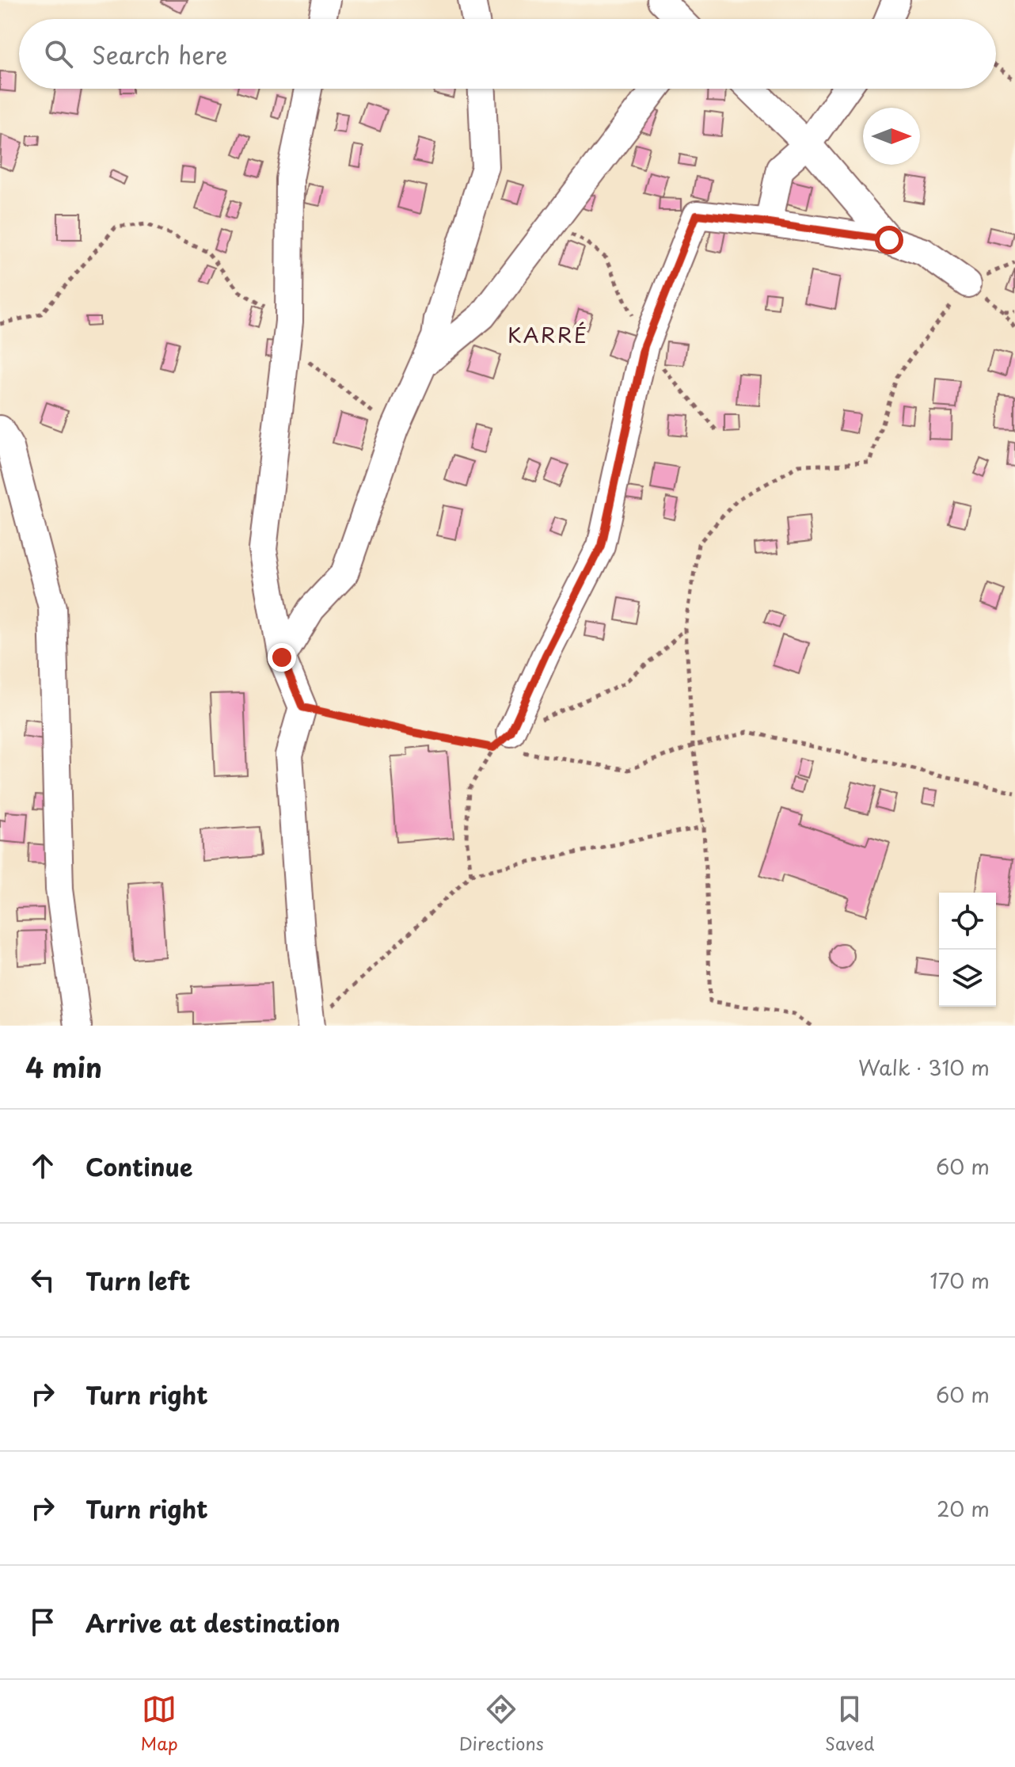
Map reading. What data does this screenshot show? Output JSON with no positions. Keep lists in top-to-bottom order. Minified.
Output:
{"districts":["KARRÉ"],"north":"right","page":{"search":"Search here","heading":["4 min","Walk · 310 m"],"list":[["Continue","60 m"],["Turn left","170 m"],["Turn right","60 m"],["Turn right","20 m"],"Arrive at destination"],"nav":["Map","Directions","Saved"]}}
